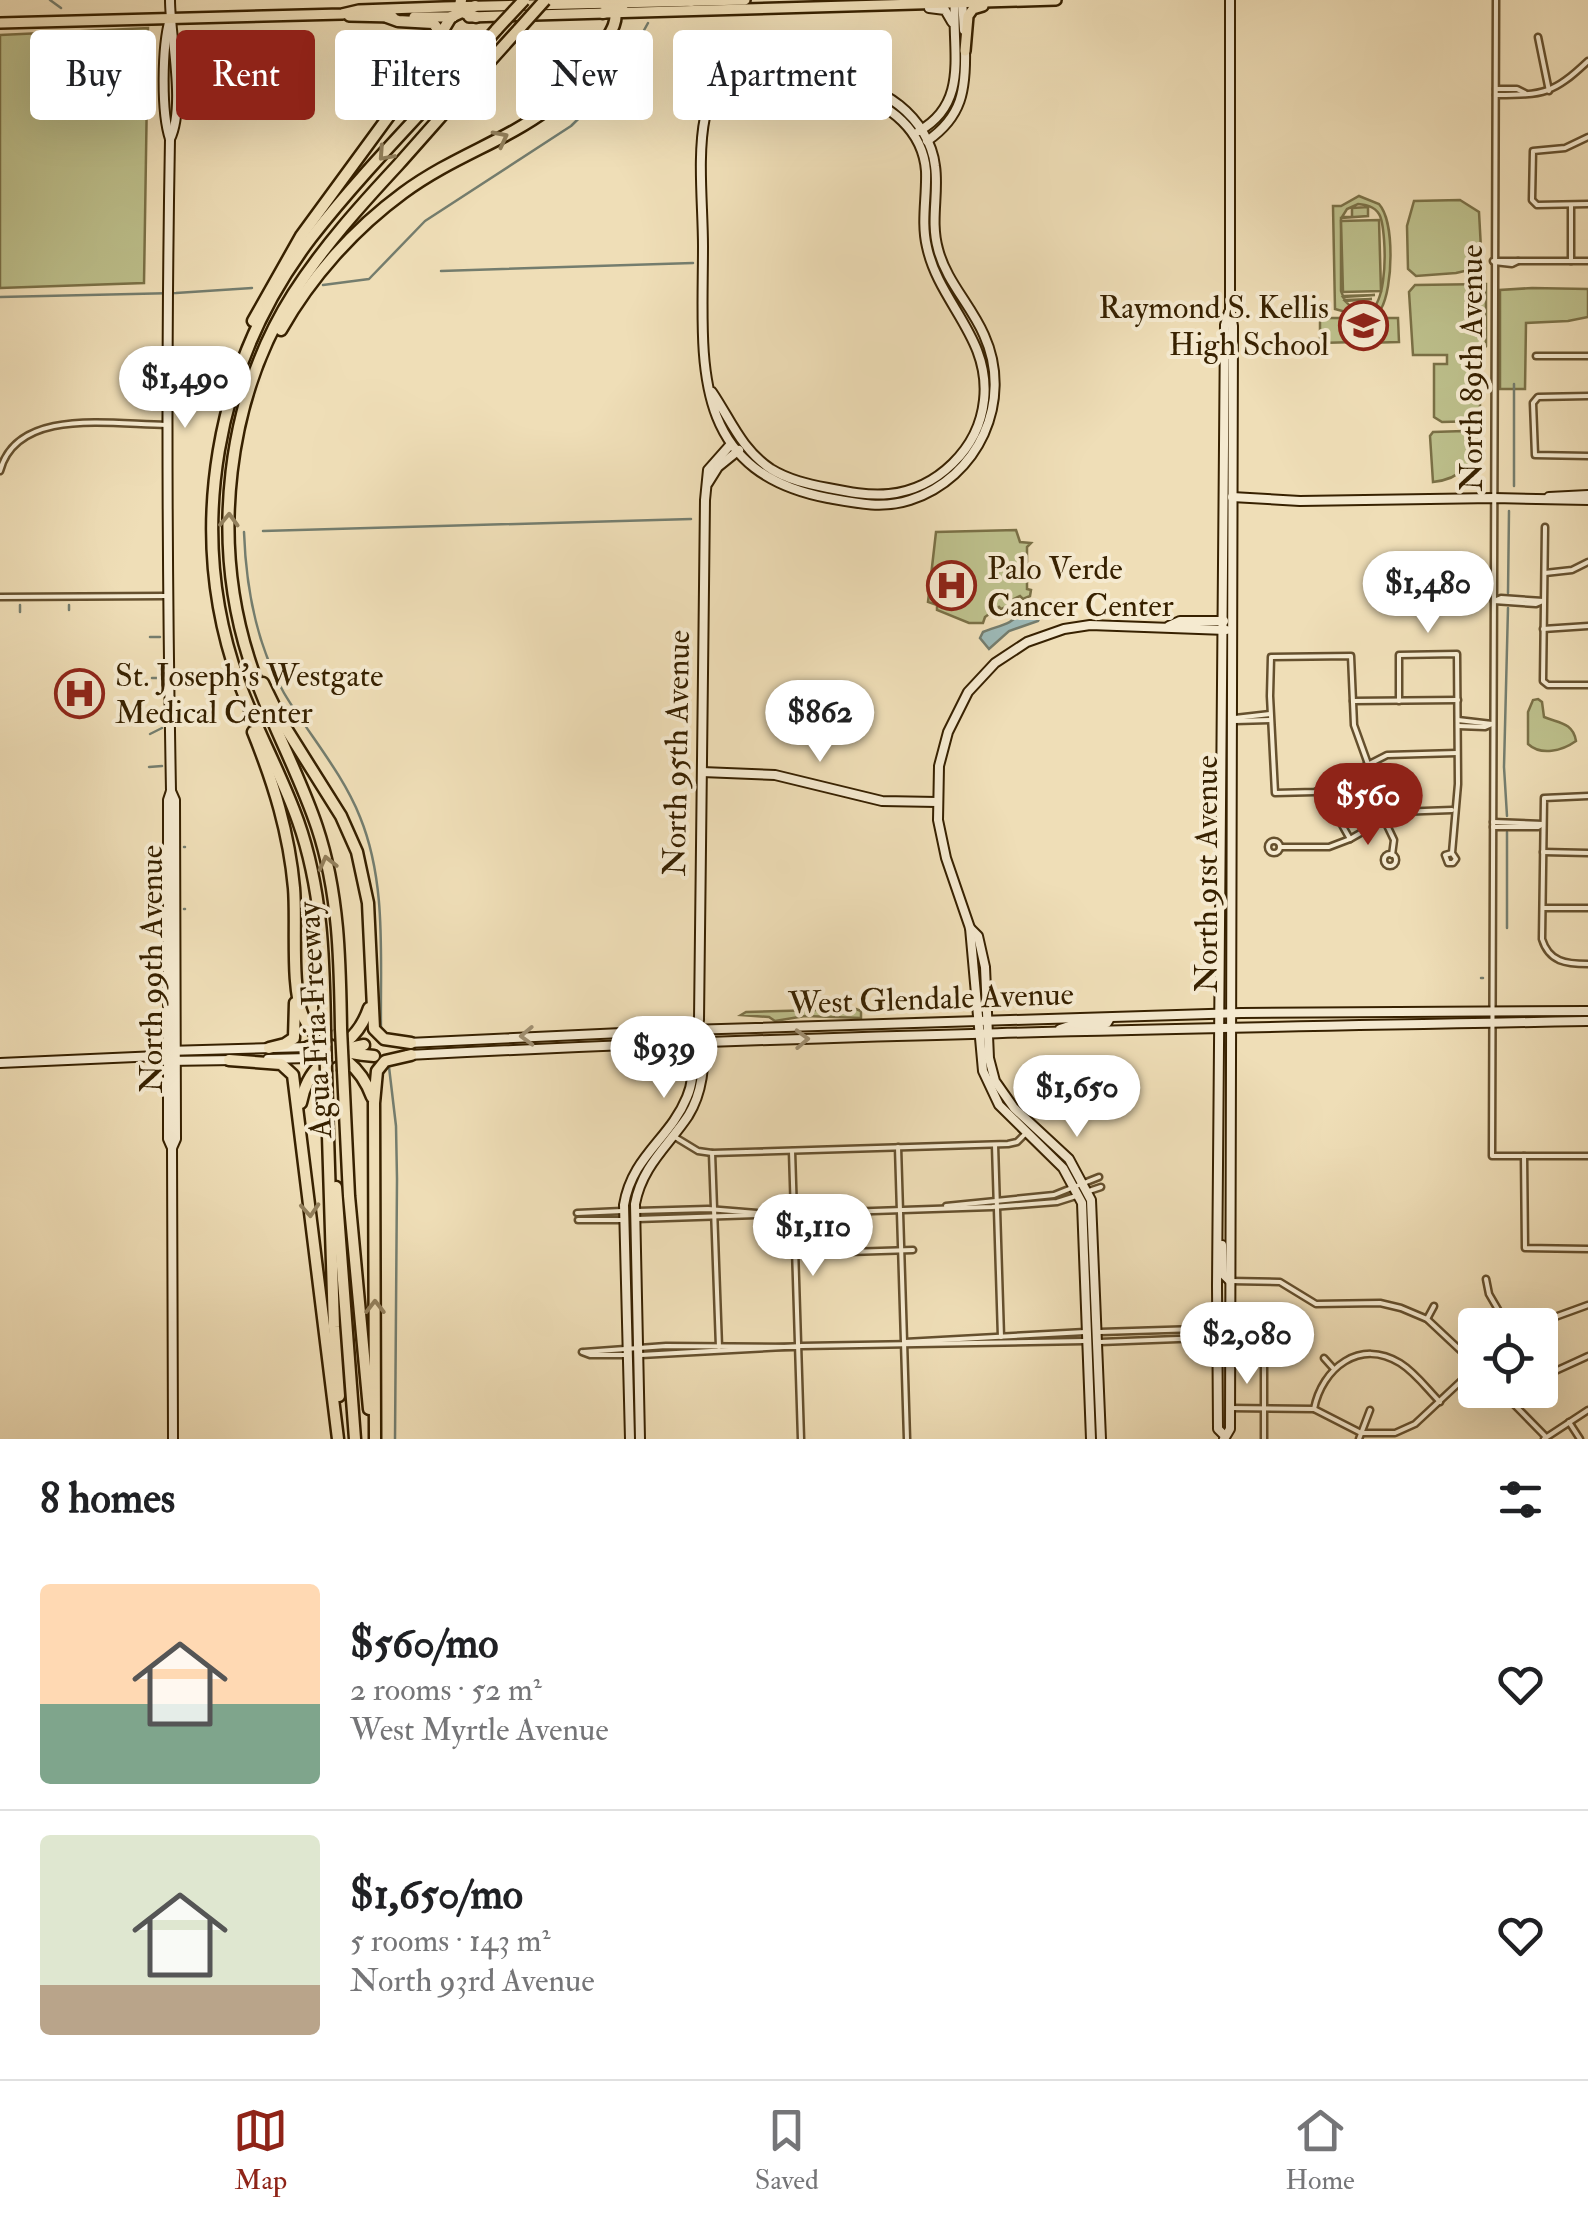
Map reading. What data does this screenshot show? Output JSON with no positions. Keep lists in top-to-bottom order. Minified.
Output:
{"streets":{"highway":["Agua Fria Freeway"],"main road":["North 95th Avenue","North 91st Avenue","North 99th Avenue","West Glendale Avenue"],"street":["North 89th Avenue"]},"crossings":[["North 89th Avenue","West Glendale Avenue"],["North 95th Avenue","West Glendale Avenue"],["North 91st Avenue","West Glendale Avenue"]],"places":{"school or university":["Raymond S. Kellis High School"],"hospital":["Palo Verde Cancer Center","St. Joseph's Westgate Medical Center"]},"page":{"chip":["Buy","Rent","Filters","New","Apartment"],"price":["$1,490","$1,480","$862","$560","$939","$1,650","$1,110","$2,080"],"heading":"8 homes","list":[{"name":"$560/mo","note":"2 rooms · 52 m² · West Myrtle Avenue"},{"name":"$1,650/mo","note":"5 rooms · 143 m² · North 93rd Avenue"}],"tabs":["Map","Saved","Home"]}}
